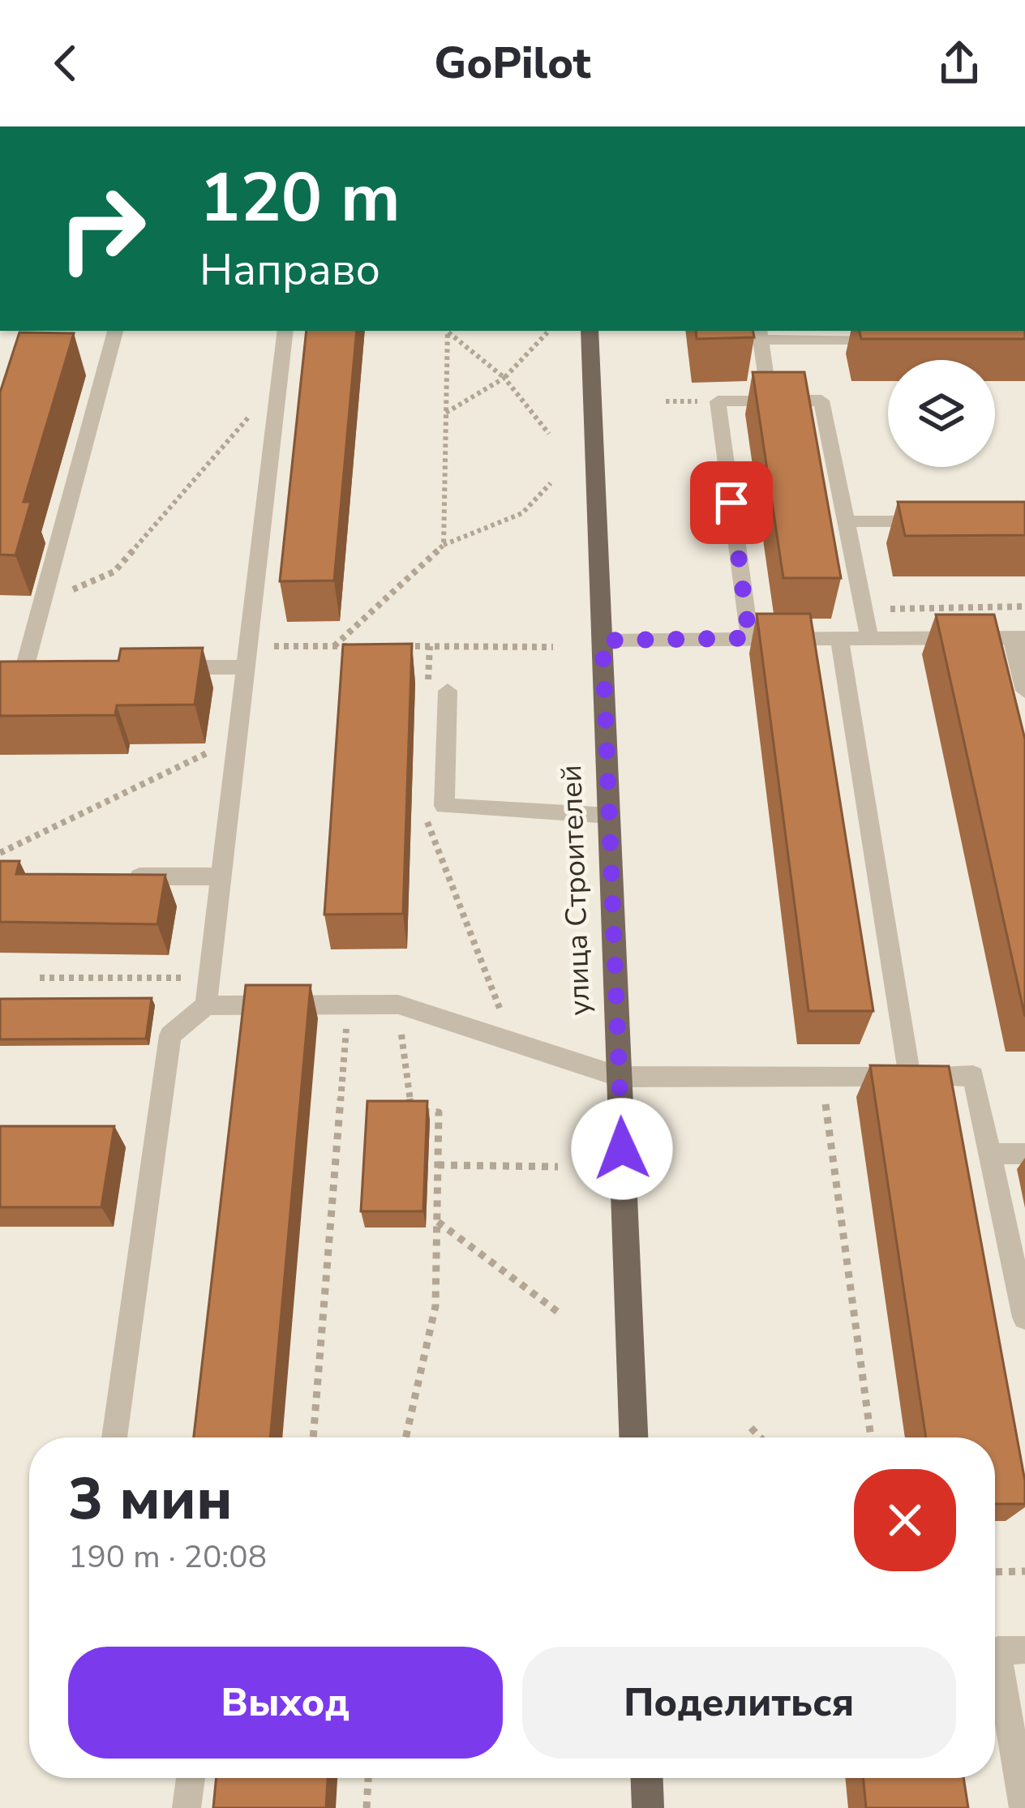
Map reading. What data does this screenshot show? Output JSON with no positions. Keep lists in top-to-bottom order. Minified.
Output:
{"streets":{"main road":["улица Строителей"]},"page":{"header":"GoPilot","turn":["120 m","Направо"],"heading":["3 мин","190 m · 20:08"],"buttons":["Выход","Поделиться"]}}
